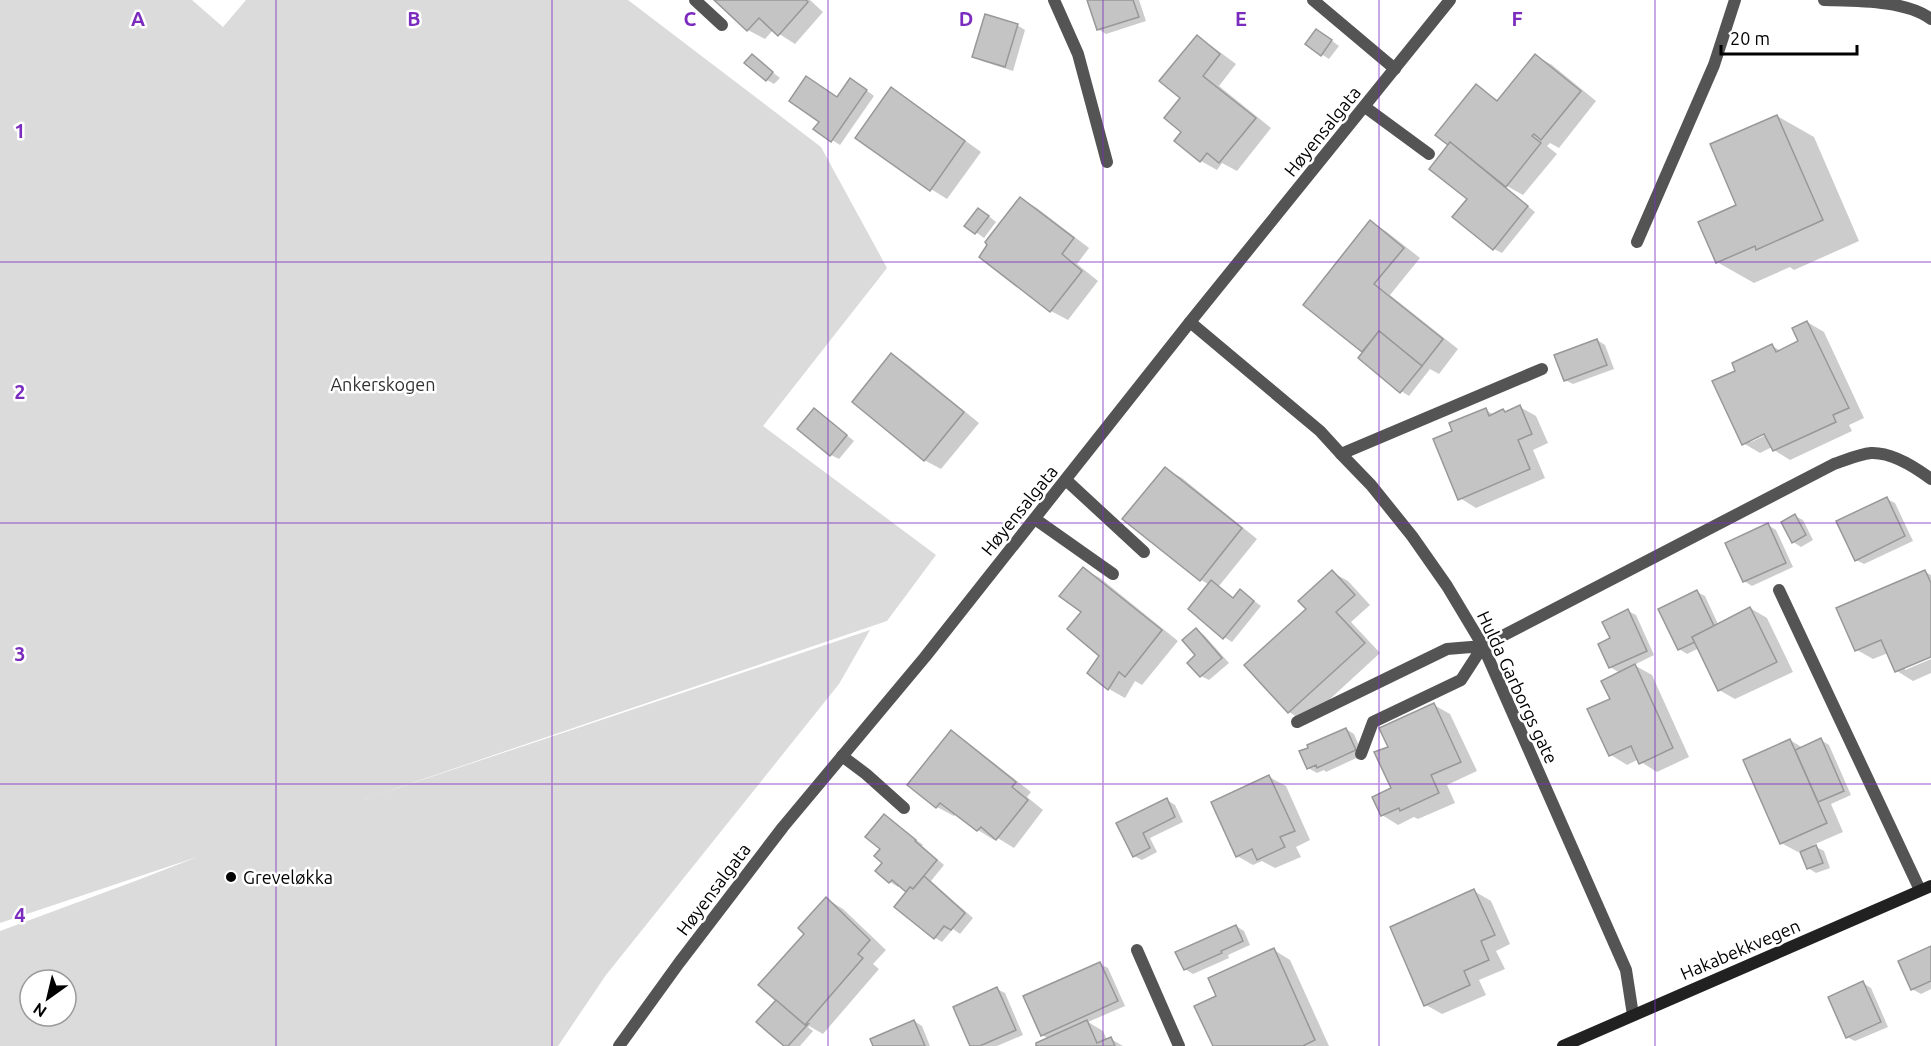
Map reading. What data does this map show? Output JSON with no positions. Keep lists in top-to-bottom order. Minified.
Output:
{"streets":{"main road":["Hakabekkvegen"],"street":["Høyensalgata","Hulda Garborgs gate"]},"crossings":[["Høyensalgata","Hulda Garborgs gate"],["Hulda Garborgs gate","Hakabekkvegen"]],"parks":["Ankerskogen"],"places":["Greveløkka"],"scale_bar":"20 m","north":"bottom left","grid":{"columns":["A","B","C","D","E","F"],"rows":["1","2","3","4"]}}
